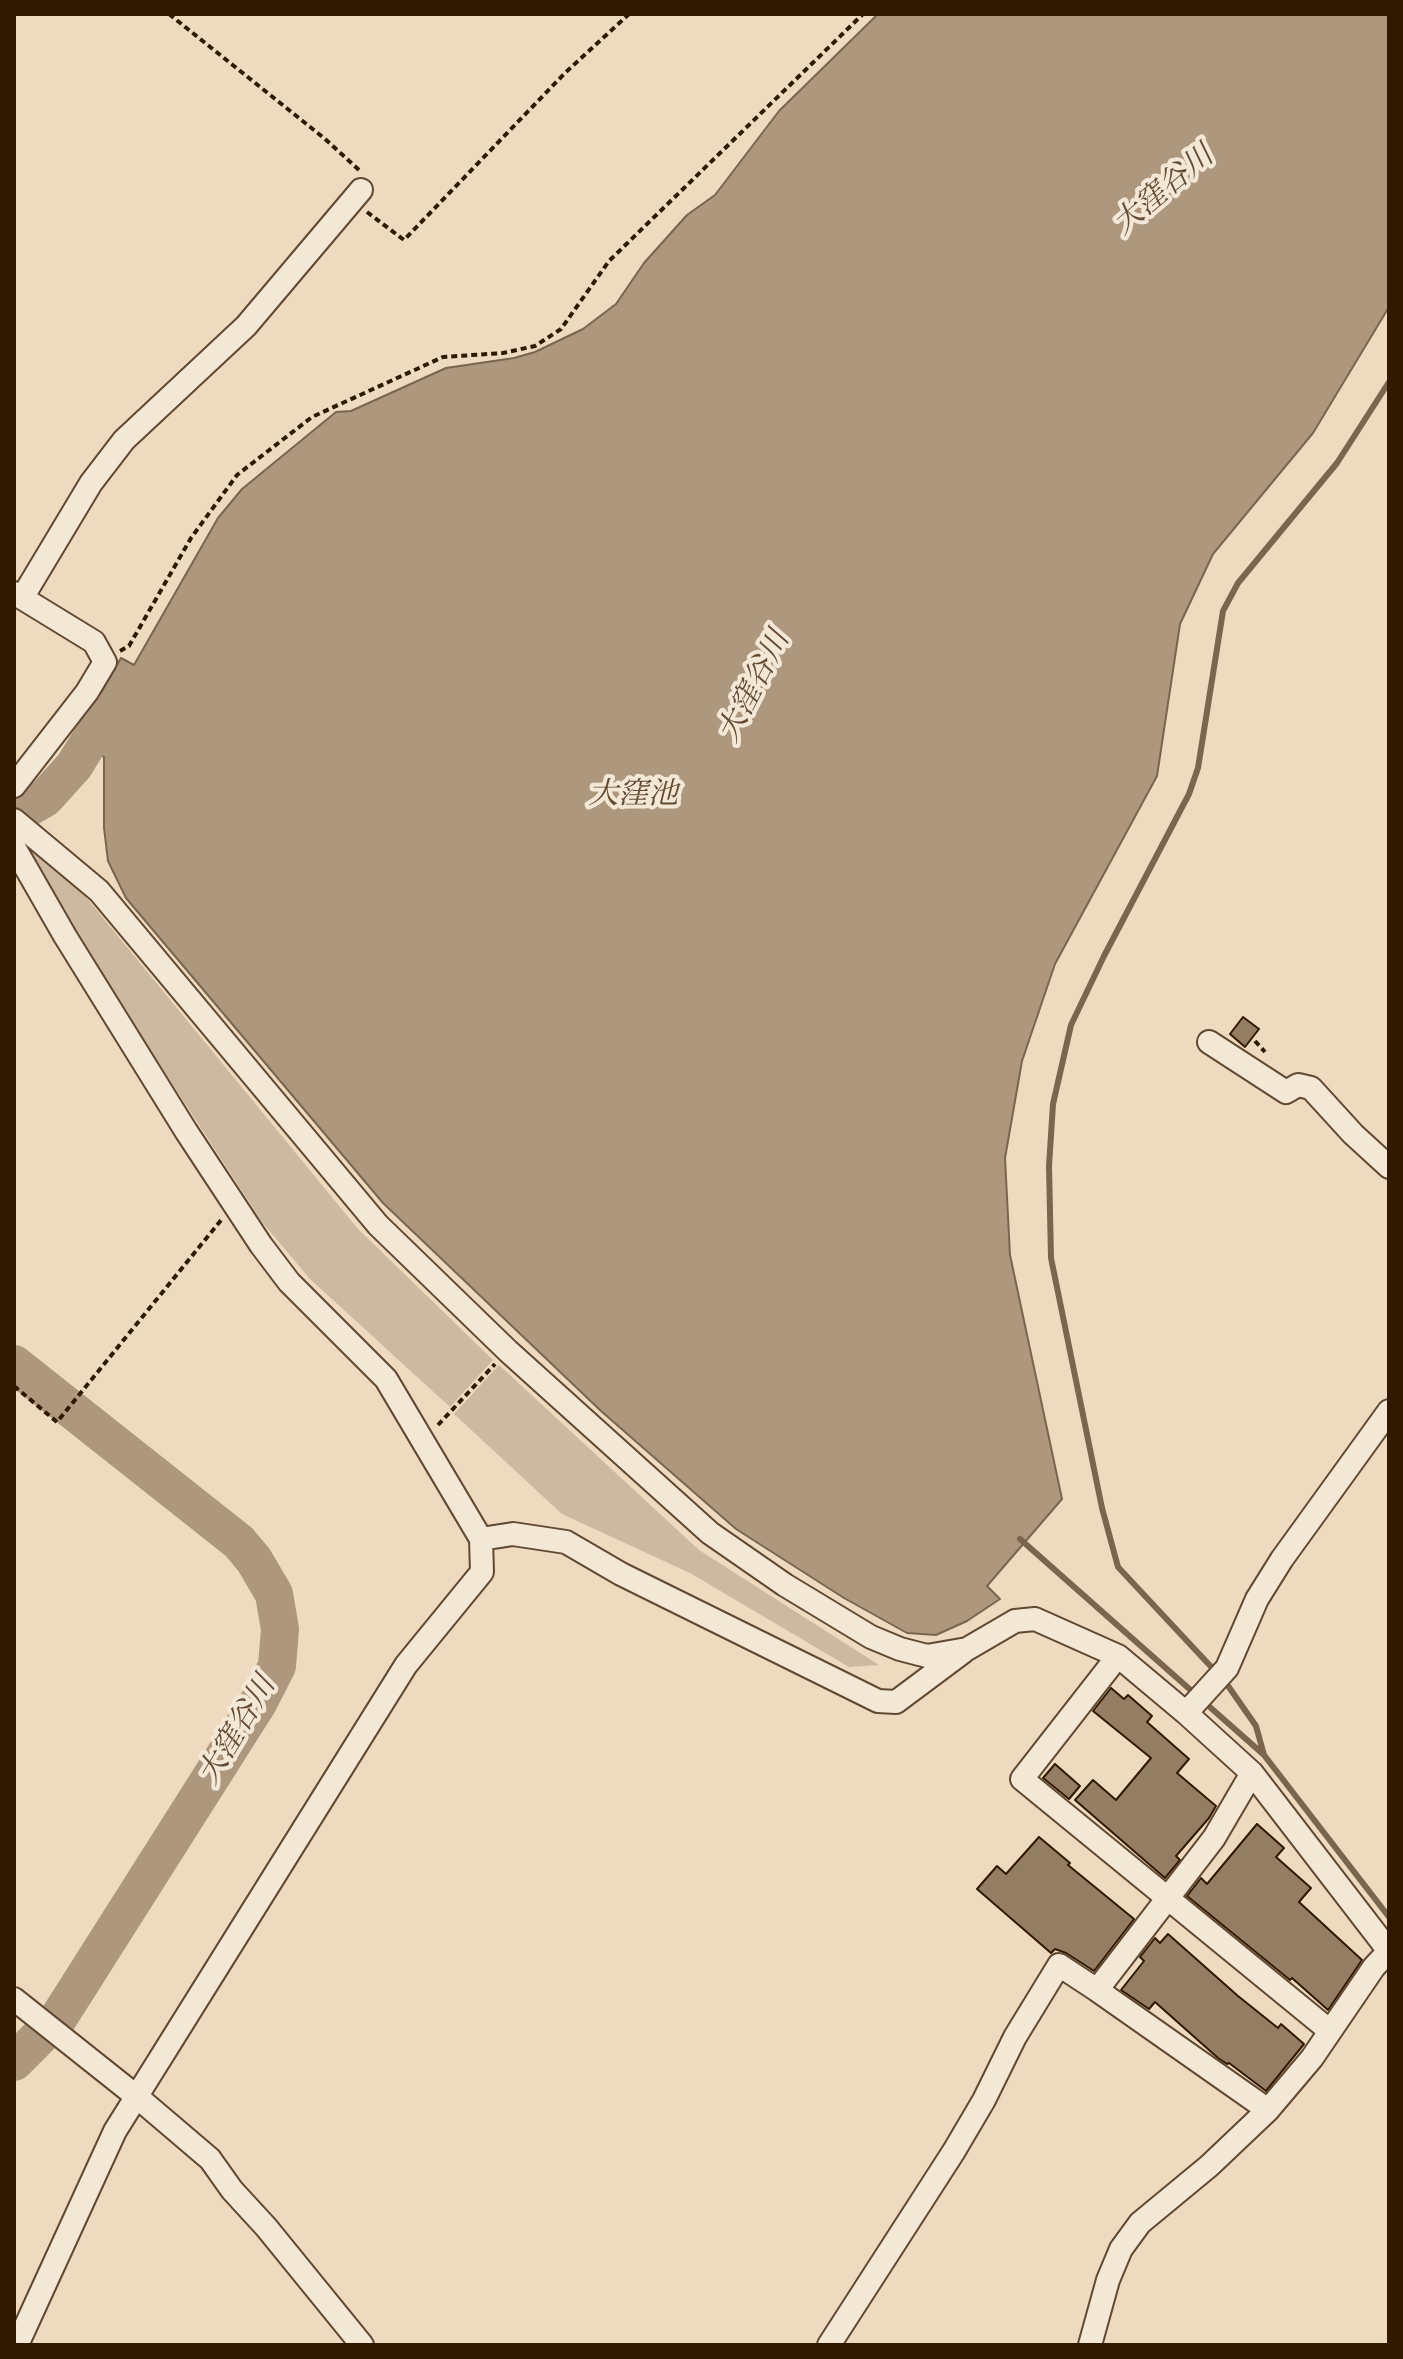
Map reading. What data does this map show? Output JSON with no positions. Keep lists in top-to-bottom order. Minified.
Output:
{"water":["大窪谷川","大窪池"]}
